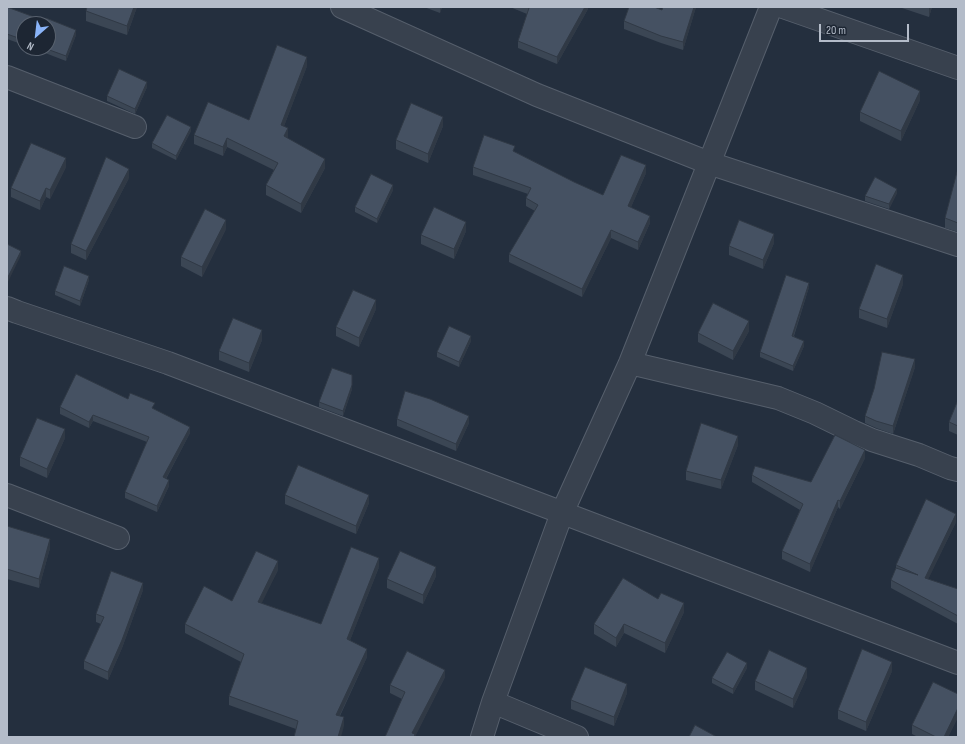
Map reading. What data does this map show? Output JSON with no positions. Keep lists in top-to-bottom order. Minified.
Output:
{"scale_bar":"20 m","north":"bottom left"}
